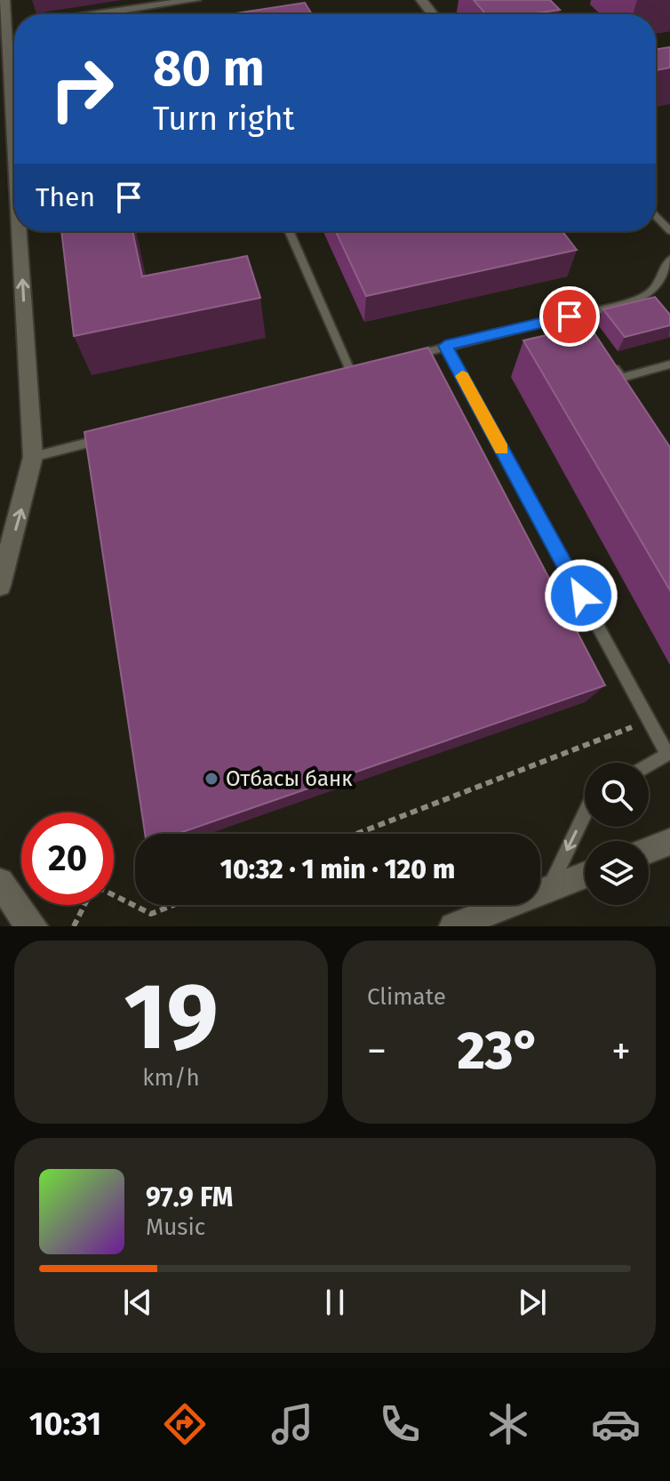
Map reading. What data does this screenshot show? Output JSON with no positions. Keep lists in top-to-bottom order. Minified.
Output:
{"places":["Отбасы банк"],"page":{"turn":["80 m","Turn right"],"then":"Then","limit":"20","trip":"10:32 · 1 min · 120 m","tile":[["19","km/h"],"Climate"],"heat":["−","23°","+"],"song":["97.9 FM","Music"],"tabs":"10:31"}}
